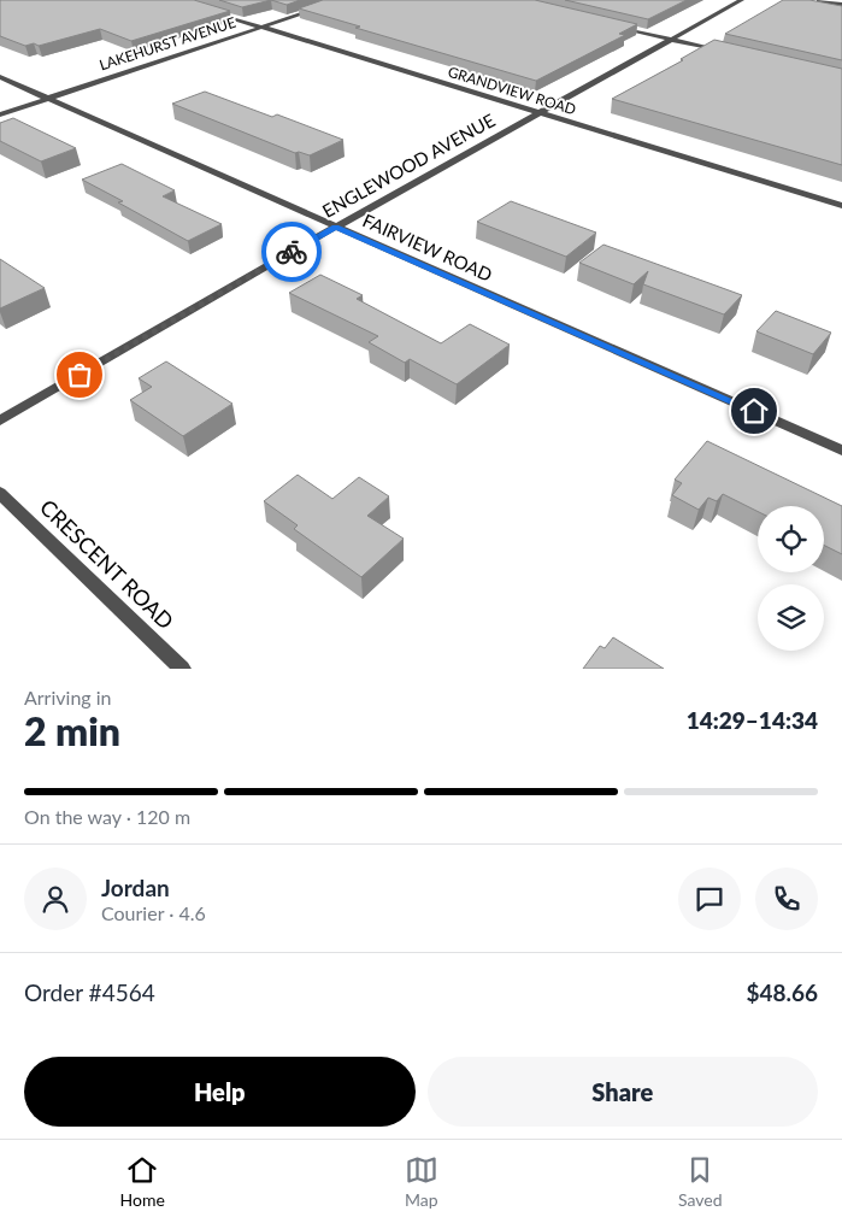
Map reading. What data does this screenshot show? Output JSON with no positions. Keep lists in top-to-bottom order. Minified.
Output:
{"streets":{"street":["LAKEHURST AVENUE","GRANDVIEW ROAD","ENGLEWOOD AVENUE","FAIRVIEW ROAD","CRESCENT ROAD"]},"crossings":[["LAKEHURST AVENUE","GRANDVIEW ROAD"],["LAKEHURST AVENUE","FAIRVIEW ROAD"],["GRANDVIEW ROAD","ENGLEWOOD AVENUE"],["ENGLEWOOD AVENUE","FAIRVIEW ROAD"]],"page":{"heading":["2 min","Arriving in","14:29–14:34"],"panel":["Jordan","Courier · 4.6","Order #4564","$48.66"],"bar":"On the way · 120 m","buttons":["Help","Share"],"tabs":["Home","Map","Saved"]}}
